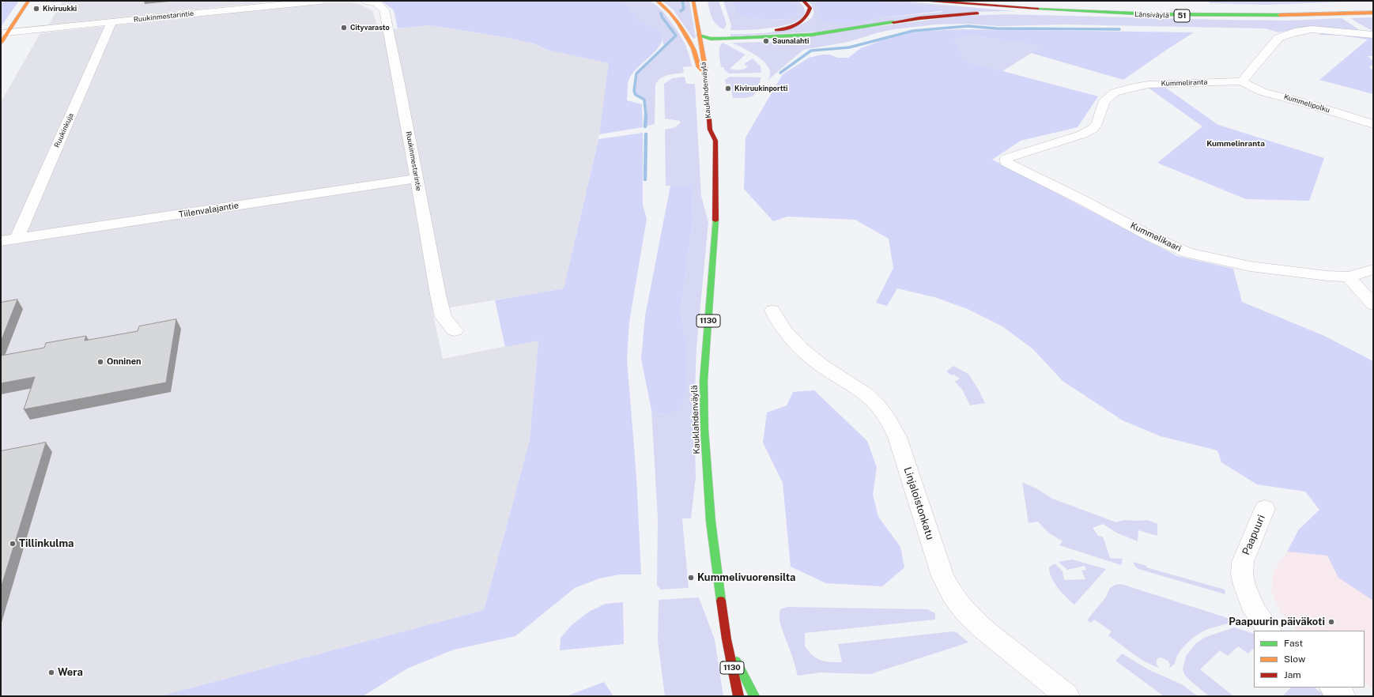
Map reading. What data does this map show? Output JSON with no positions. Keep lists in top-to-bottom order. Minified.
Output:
{"streets":{"main road":["Länsiväylä","51","Kauklahdenväylä","1130"],"street":["Ruukinmestarintie","Kummeliranta","Kummelipolku","Ruukinkuja","Tiilenvalajantie","Kummelikaari","Linjaloistonkatu","Paapuuri"]},"crossings":[["Ruukinmestarintie","Ruukinkuja"],["Ruukinmestarintie","Tiilenvalajantie"],["Kummeliranta","Kummelipolku"],["Kummeliranta","Kummelikaari"],["Ruukinkuja","Tiilenvalajantie"]],"districts":["Kummelinranta"],"places":["Kiviruukki","Cityvarasto","Saunalahti","Kiviruukinportti","Onninen","Tillinkulma","Kummelivuorensilta","Paapuurin päiväkoti","Wera"],"legend":["Fast","Slow","Jam"]}
